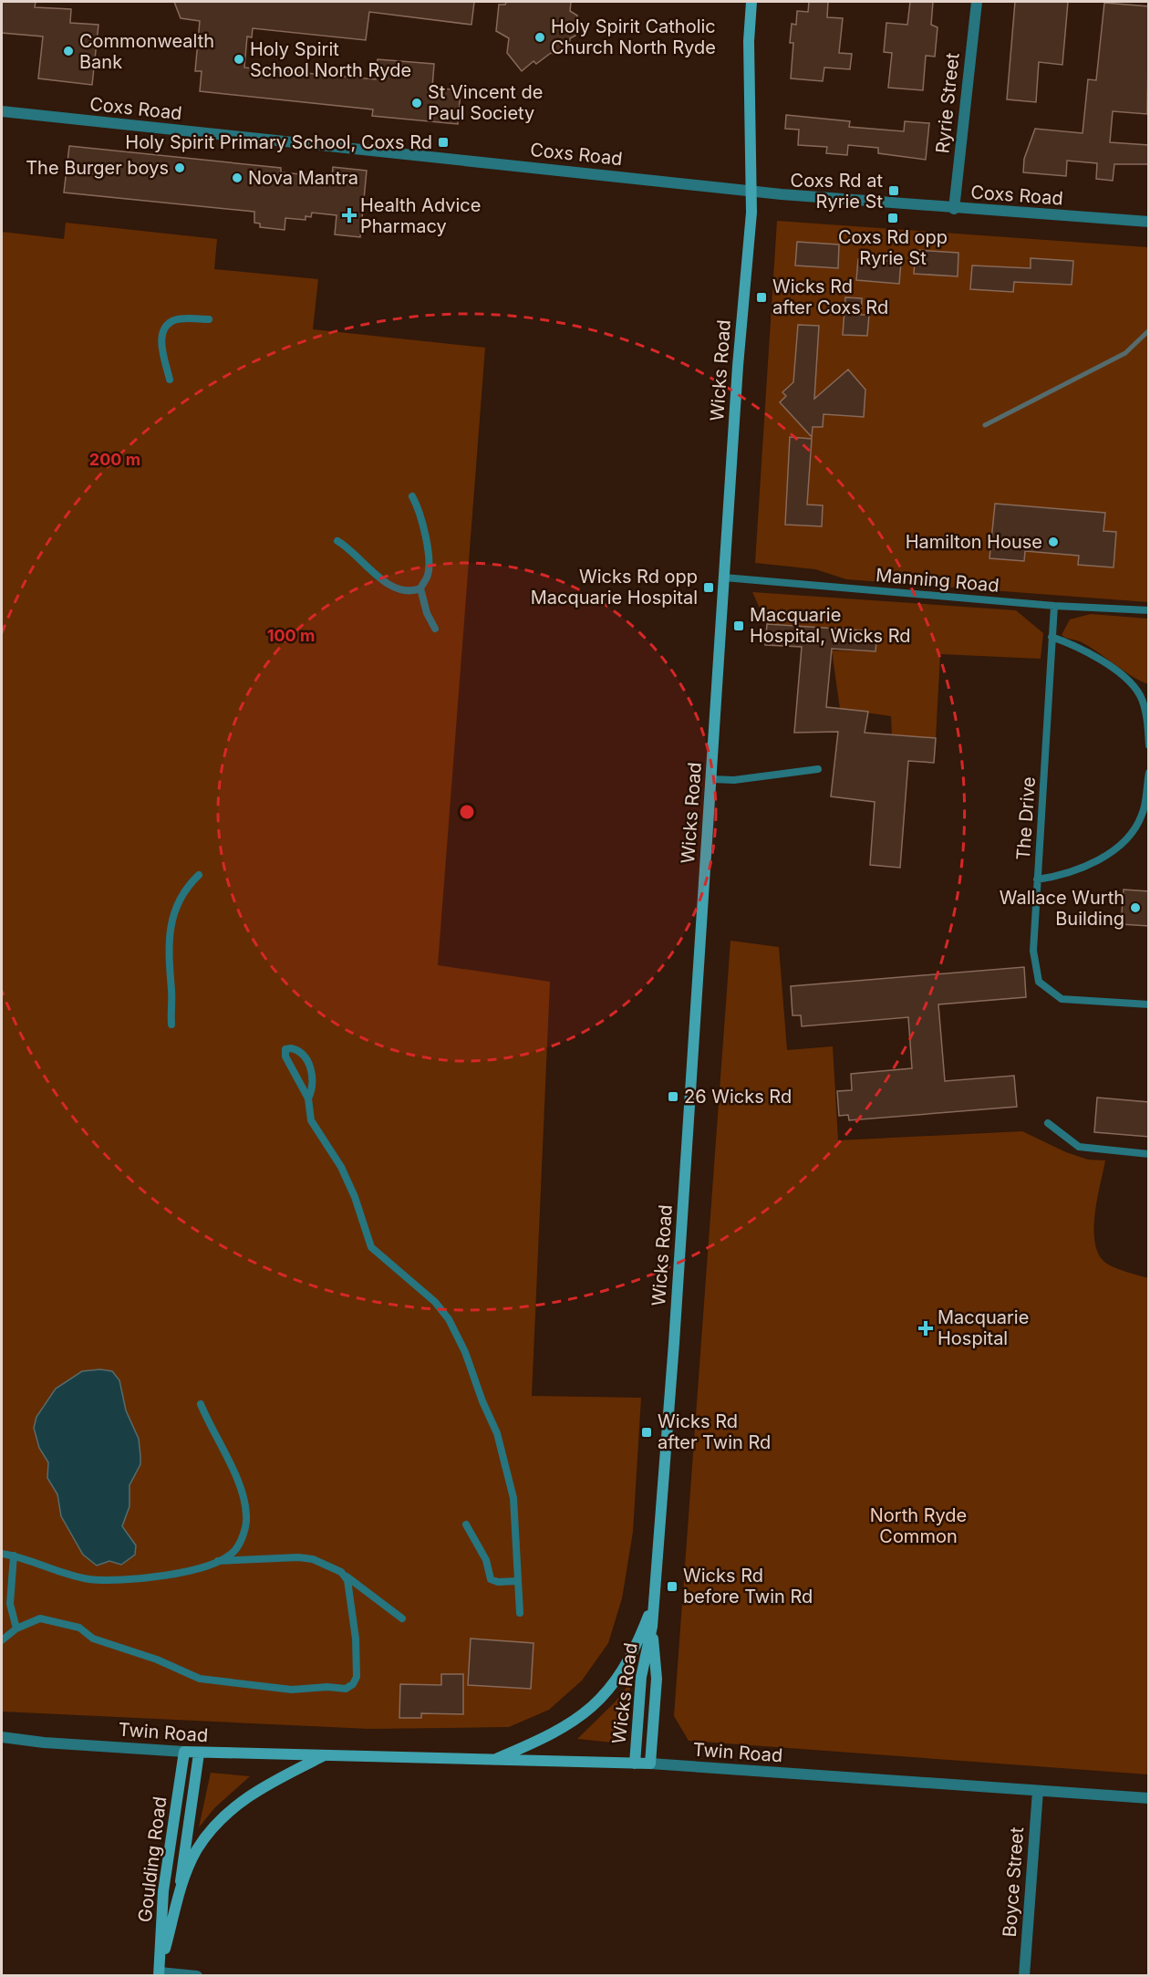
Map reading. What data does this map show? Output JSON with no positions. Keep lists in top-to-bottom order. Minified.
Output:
{"streets":{"main road":["Wicks Road","Twin Road","Goulding Road"],"street":["Ryrie Street","Coxs Road","Boyce Street"],"lane":["Manning Road","The Drive"]},"crossings":[["Ryrie Street","Coxs Road"],["Coxs Road","Wicks Road"],["Wicks Road","Manning Road"],["Wicks Road","Twin Road"],["Manning Road","The Drive"],["Twin Road","Goulding Road"],["Twin Road","Boyce Street"]],"parks":["North Ryde Common"],"places":{"other":["Holy Spirit Catholic Church North Ryde","Commonwealth Bank","Holy Spirit School North Ryde","St Vincent de Paul Society","The Burger boys","Nova Mantra","Hamilton House","Wallace Wurth Building"],"transit":["Holy Spirit Primary School, Coxs Rd","Coxs Rd at Ryrie St","Coxs Rd opp Ryrie St","Wicks Rd after Coxs Rd","Wicks Rd opp Macquarie Hospital","Macquarie Hospital, Wicks Rd","26 Wicks Rd","Wicks Rd after Twin Rd","Wicks Rd before Twin Rd"],"health":["Health Advice Pharmacy","Macquarie Hospital"]},"rings":["200 m","100 m"]}
